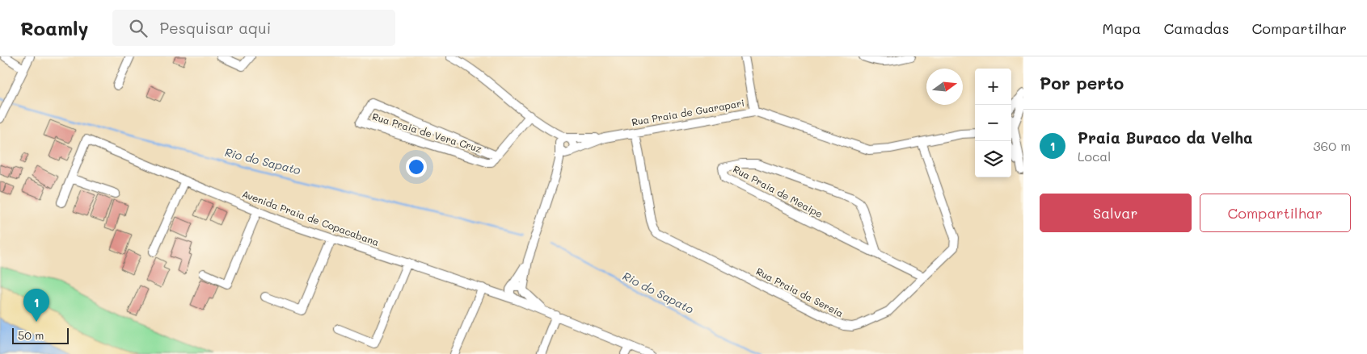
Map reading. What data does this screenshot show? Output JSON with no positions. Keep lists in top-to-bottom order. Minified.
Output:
{"streets":{"street":["Rua Praia de Guarapari","Rua Praia de Vera Cruz","Rua Praia de Meaipe","Avenida Praia de Copacabana","Rua Praia da Sereia"]},"crossings":[["Rua Praia de Guarapari","Rua Praia da Sereia"],["Rua Praia de Meaipe","Rua Praia da Sereia"]],"water":["Rio do Sapato"],"scale_bar":"50 m","north":"right","page":{"header":"Roamly","search":"Pesquisar aqui","nav":["Mapa","Camadas","Compartilhar"],"heading":"Por perto","map_buttons":["+","−"],"list":[{"mark":"1","name":"Praia Buraco da Velha","note":"Local","value":"360 m"}],"buttons":["Salvar","Compartilhar"],"pins":"1","scale":"50 m"}}
